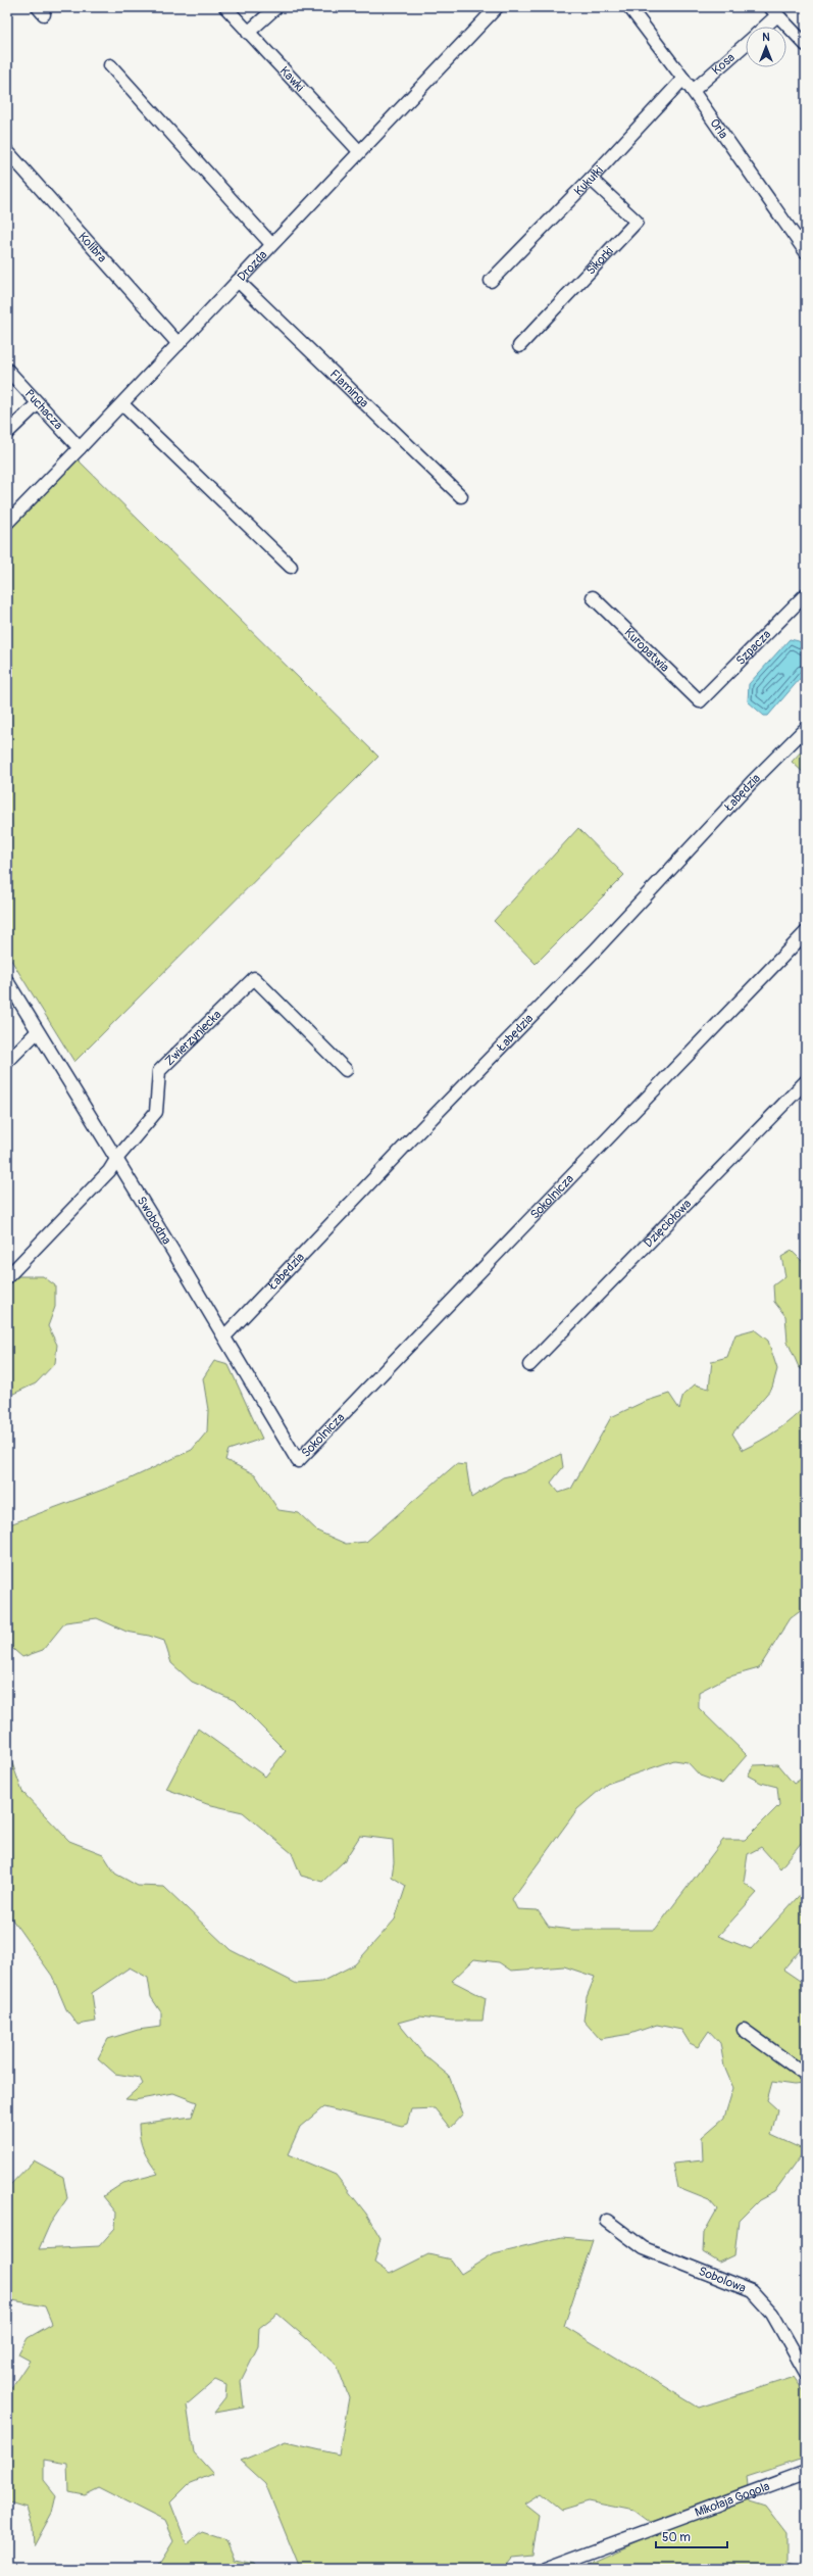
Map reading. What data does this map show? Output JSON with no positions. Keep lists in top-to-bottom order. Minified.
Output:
{"streets":{"street":["Kosa","Kawki","Orla","Kukułki","Kolibra","Sikorki","Drozda","Flaminga","Puchacza","Szpacza","Kuropatwia","Łabędzia","Zwierzyniecka","Sokolnicza","Swobodna","Dzięciołowa","Sobolowa","Mikołaja Gogola"]},"crossings":[["Kosa","Orla"],["Kawki","Drozda"],["Orla","Kukułki"],["Kukułki","Sikorki"],["Kolibra","Drozda"],["Drozda","Flaminga"],["Drozda","Puchacza"],["Szpacza","Kuropatwia"],["Łabędzia","Swobodna"],["Zwierzyniecka","Swobodna"],["Sokolnicza","Swobodna"]],"scale_bar":"50 m","north":"top"}
